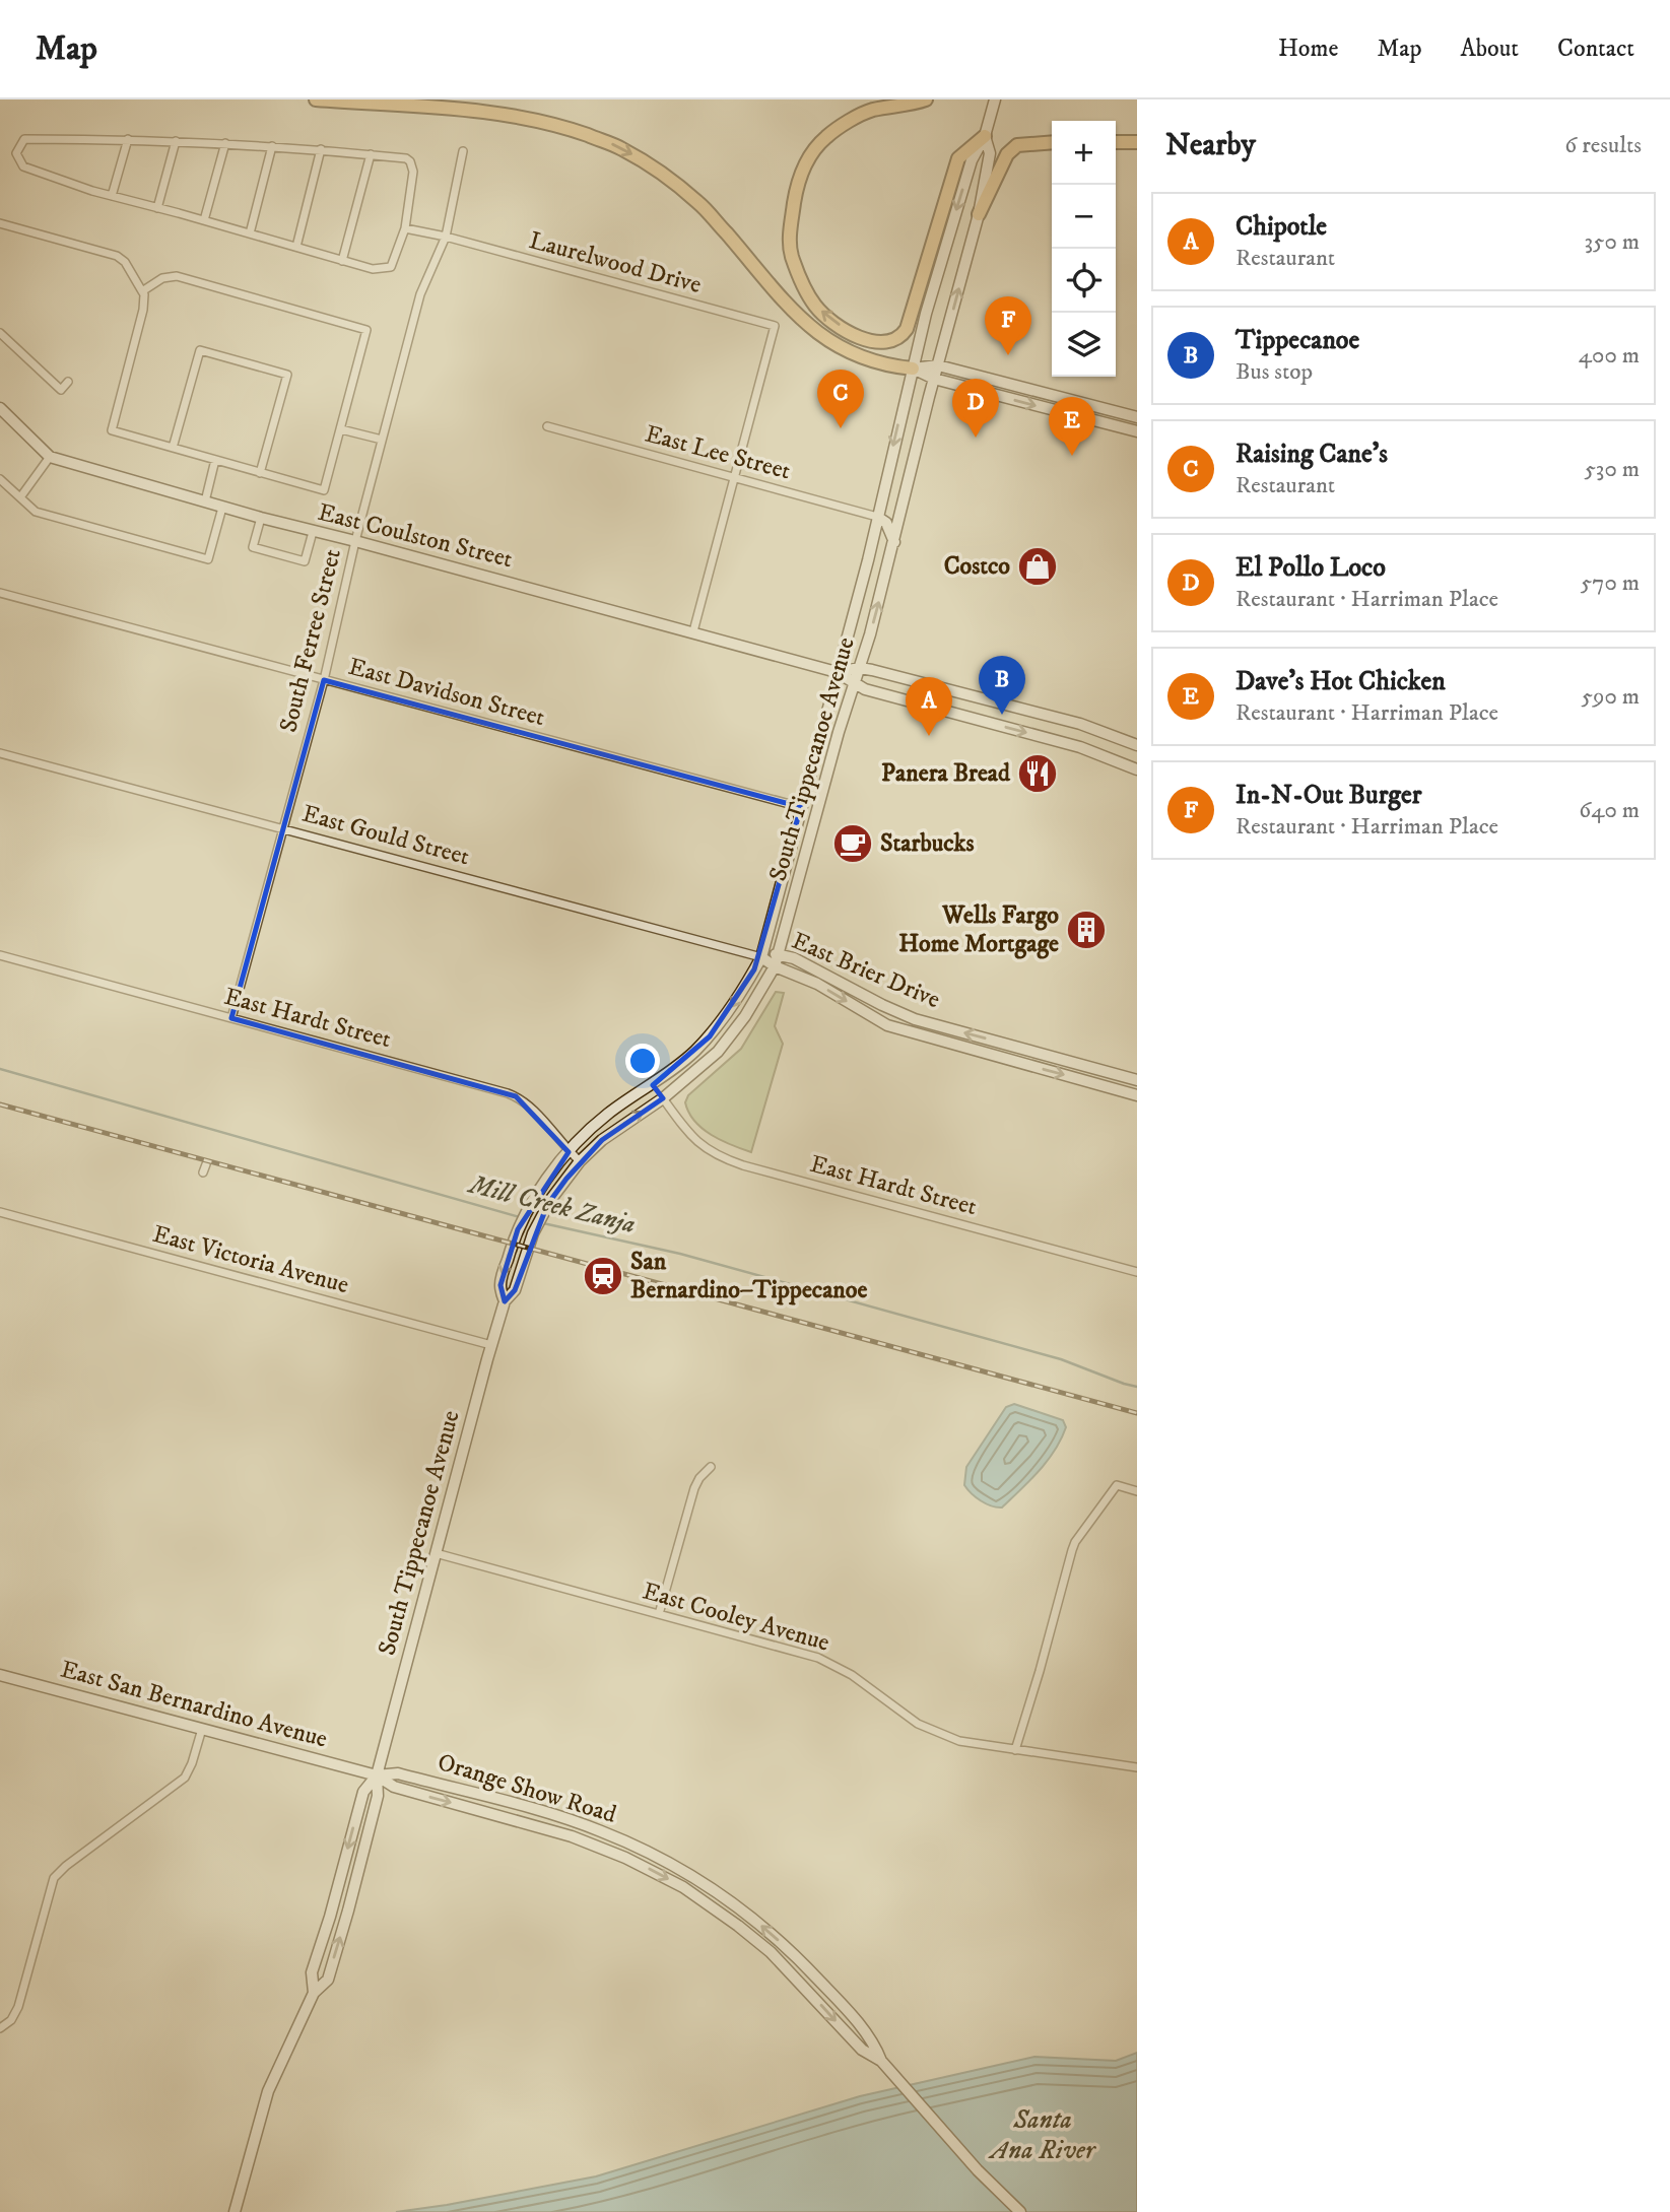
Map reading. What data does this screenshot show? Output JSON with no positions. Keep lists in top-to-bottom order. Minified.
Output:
{"streets":{"main road":["East Coulston Street","South Tippecanoe Avenue","East Brier Drive","East San Bernardino Avenue","Orange Show Road"],"street":["Laurelwood Drive","East Lee Street","South Ferree Street","East Davidson Street","East Gould Street","East Hardt Street","East Victoria Avenue","East Cooley Avenue"]},"crossings":[["Laurelwood Drive","East Lee Street"],["Laurelwood Drive","South Ferree Street"],["East Lee Street","South Tippecanoe Avenue"],["East Coulston Street","South Ferree Street"],["East Coulston Street","South Tippecanoe Avenue"],["South Ferree Street","East Davidson Street"],["South Ferree Street","East Gould Street"],["South Ferree Street","East Hardt Street"],["East Davidson Street","South Tippecanoe Avenue"],["South Tippecanoe Avenue","East Gould Street"],["South Tippecanoe Avenue","East Brier Drive"],["South Tippecanoe Avenue","East Hardt Street"],["South Tippecanoe Avenue","East Victoria Avenue"],["South Tippecanoe Avenue","East Cooley Avenue"],["South Tippecanoe Avenue","East San Bernardino Avenue"],["South Tippecanoe Avenue","Orange Show Road"],["East Gould Street","East Brier Drive"],["East San Bernardino Avenue","Orange Show Road"]],"water":["Mill Creek Zanja","Santa Ana River"],"places":{"shop":["Costco"],"restaurant":["Panera Bread"],"cafe":["Starbucks"],"building":["Wells Fargo Home Mortgage"],"station":["San Bernardino–Tippecanoe"]},"page":{"header":"Map","nav":["Home","Map","About","Contact"],"heading":["Nearby","6 results"],"map_buttons":["+","−"],"list":[{"mark":"A","name":"Chipotle","note":"Restaurant","value":"350 m"},{"mark":"B","name":"Tippecanoe","note":"Bus stop","value":"400 m"},{"mark":"C","name":"Raising Cane's","note":"Restaurant","value":"530 m"},{"mark":"D","name":"El Pollo Loco","note":"Restaurant · Harriman Place","value":"570 m"},{"mark":"E","name":"Dave's Hot Chicken","note":"Restaurant · Harriman Place","value":"590 m"},{"mark":"F","name":"In-N-Out Burger","note":"Restaurant · Harriman Place","value":"640 m"}],"pins":["F","C","D","E","B","A"]}}
